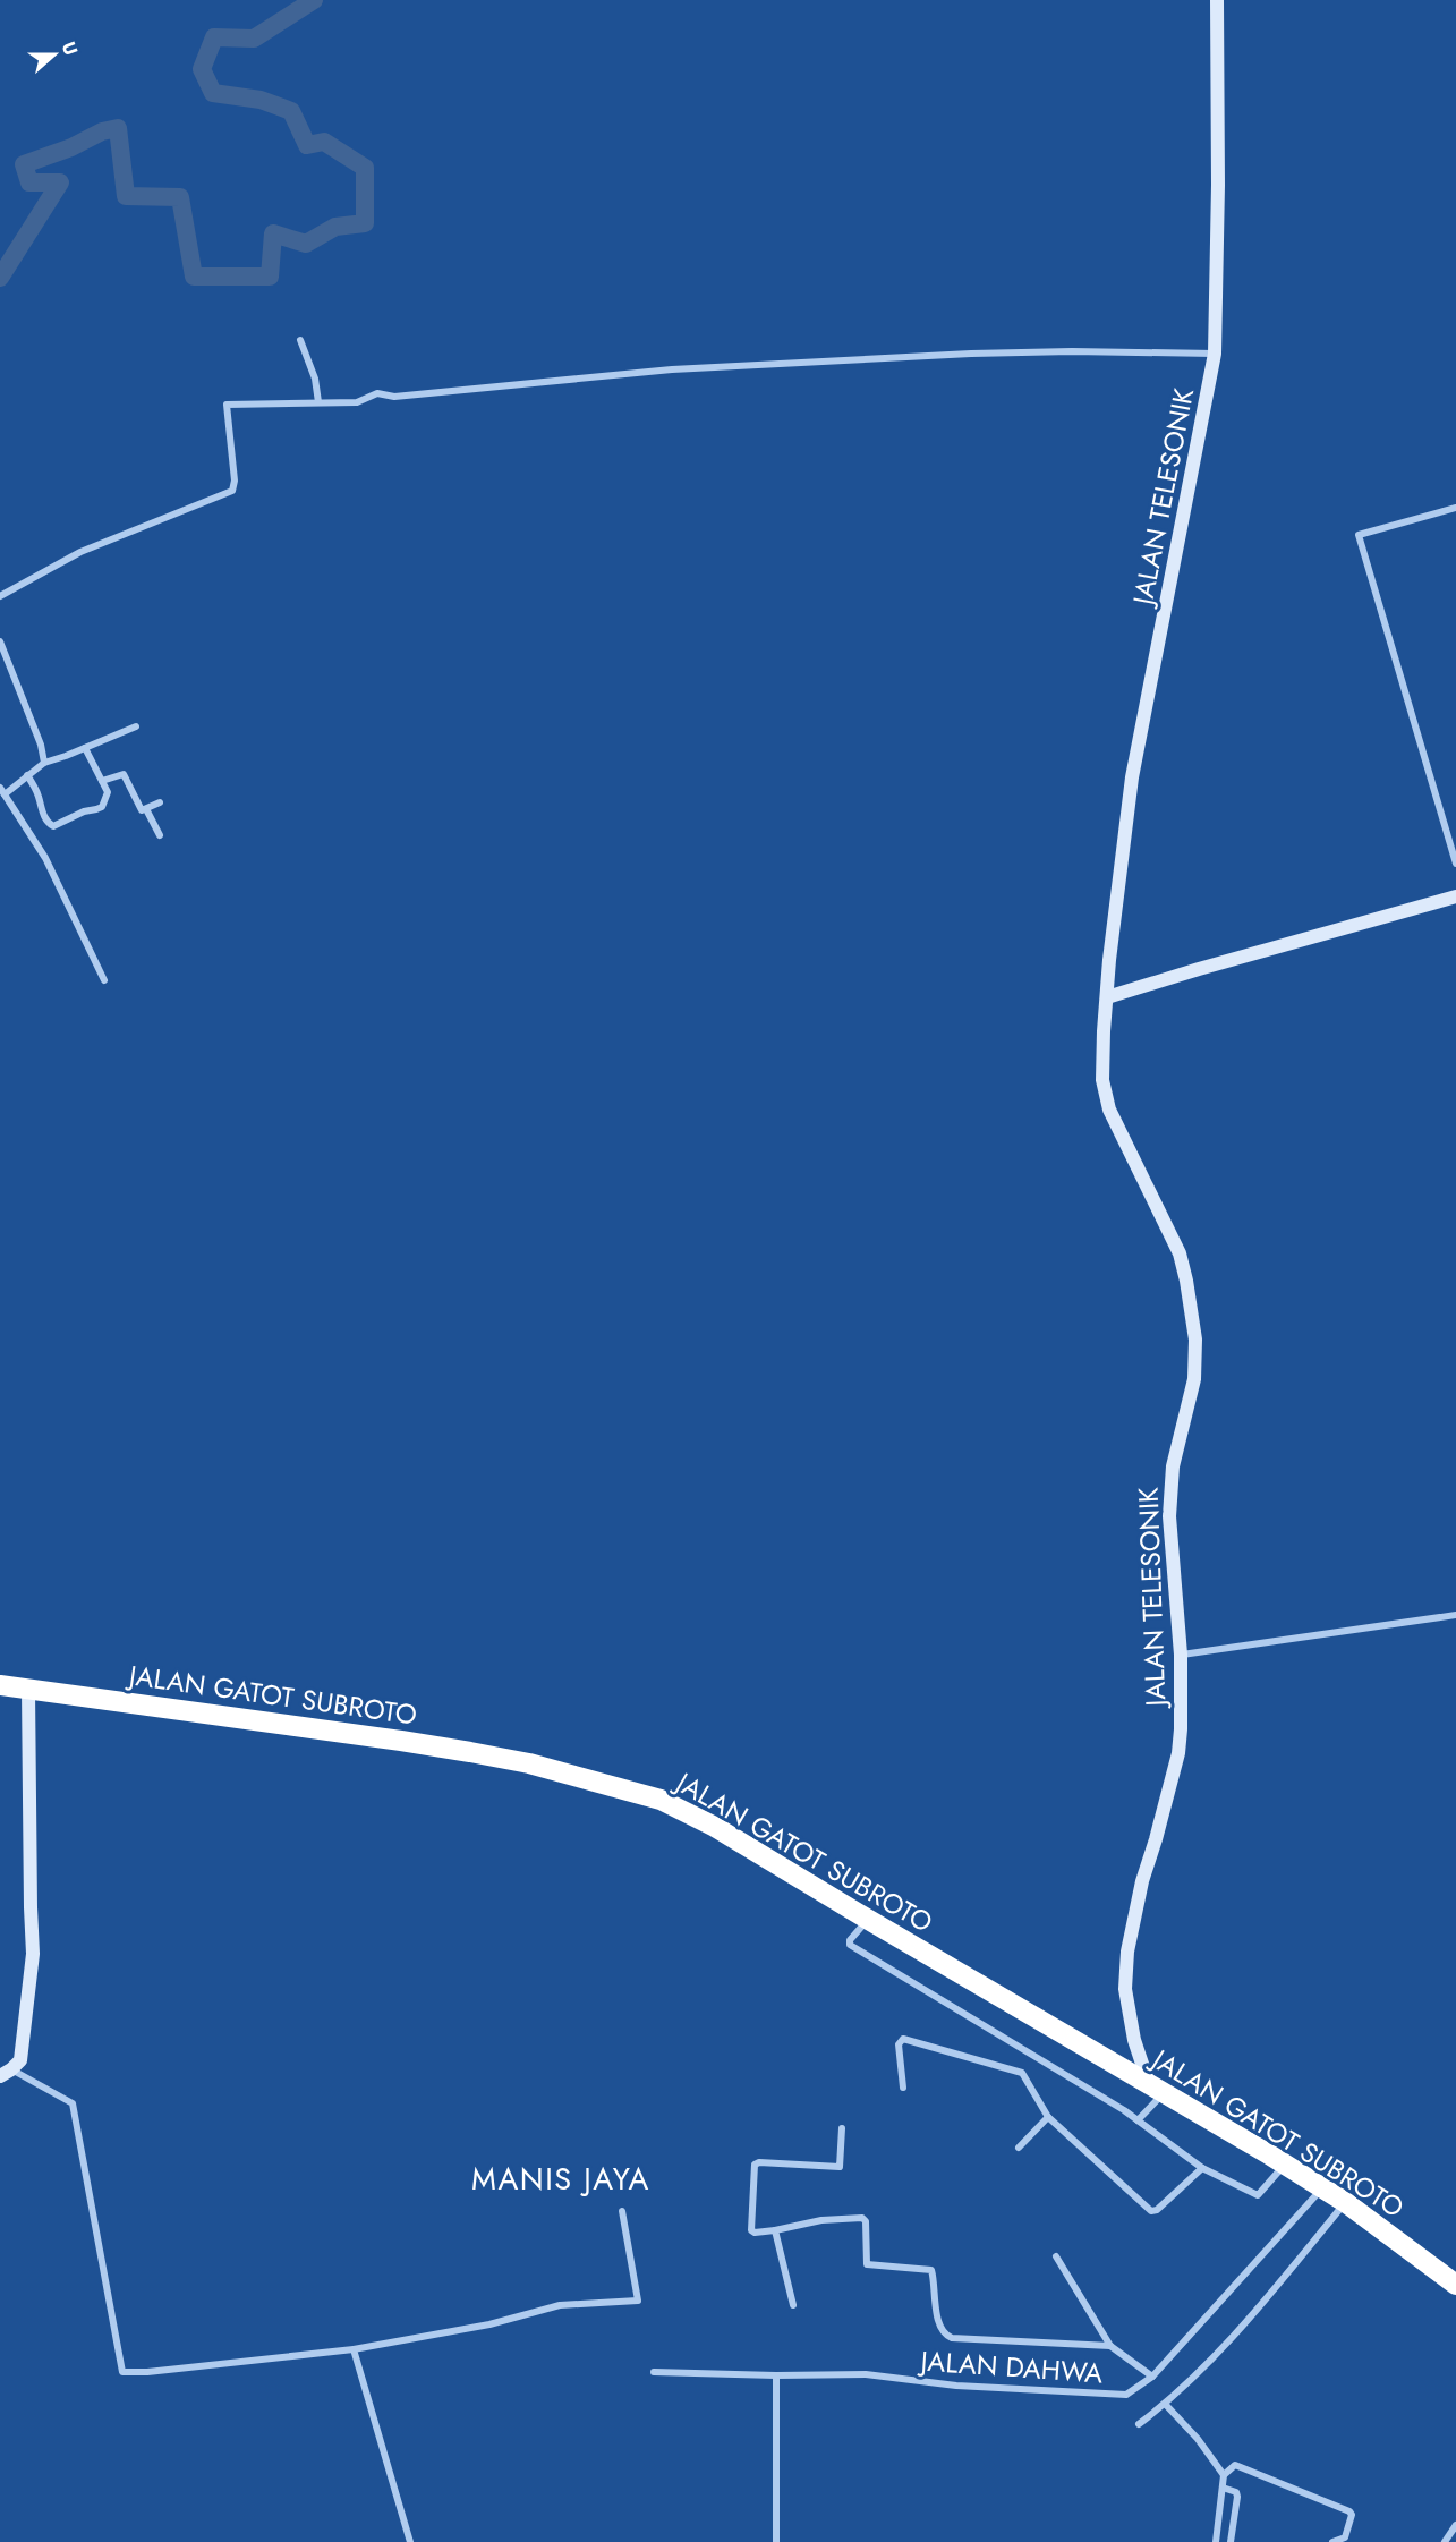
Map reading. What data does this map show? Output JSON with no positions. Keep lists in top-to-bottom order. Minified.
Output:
{"streets":{"highway":["JALAN GATOT SUBROTO"],"street":["JALAN TELESONIK","JALAN DAHWA"]},"crossings":[["JALAN TELESONIK","JALAN GATOT SUBROTO"],["JALAN GATOT SUBROTO","JALAN DAHWA"]],"districts":["MANIS JAYA"],"north":"right"}
